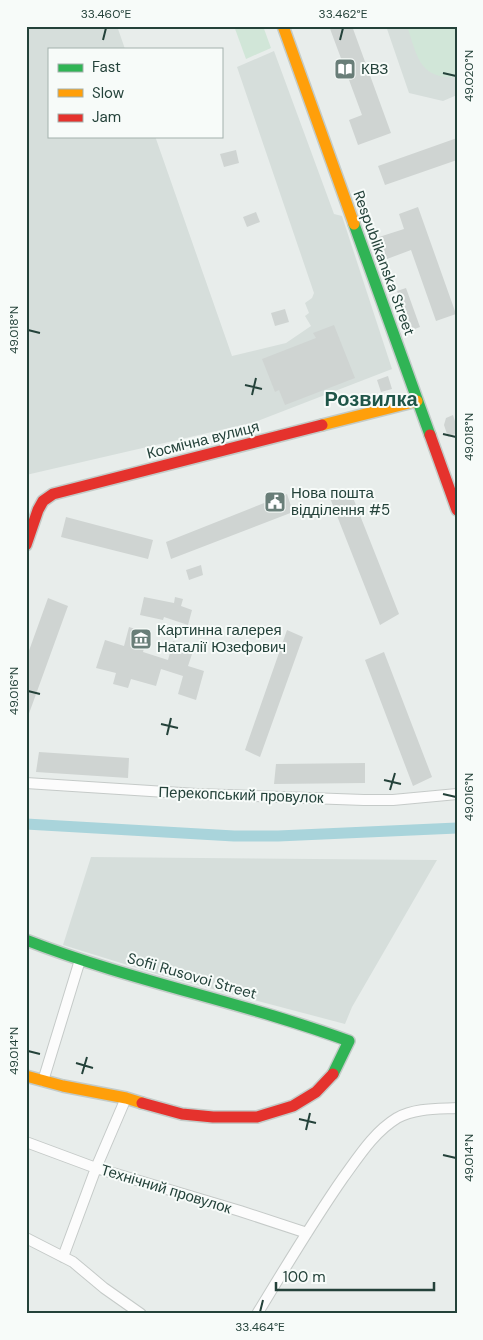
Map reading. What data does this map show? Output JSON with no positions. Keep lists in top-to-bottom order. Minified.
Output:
{"streets":{"street":["Respublikanska Street","Космічна вулиця","Перекопський провулок","Sofii Rusovoi Street","Технічний провулок"]},"crossings":[["Respublikanska Street","Космічна вулиця"]],"districts":["Розвилка"],"places":{"library":["КВЗ"],"public building":["Нова пошта відділення #5"],"museum":["Картинна галерея Наталії Юзефович"]},"legend":["Fast","Slow","Jam"],"scale_bar":"100 m","coordinates":["33.460°E","33.462°E","49.020°N","49.018°N","49.016°N","49.014°N","33.464°E"]}
